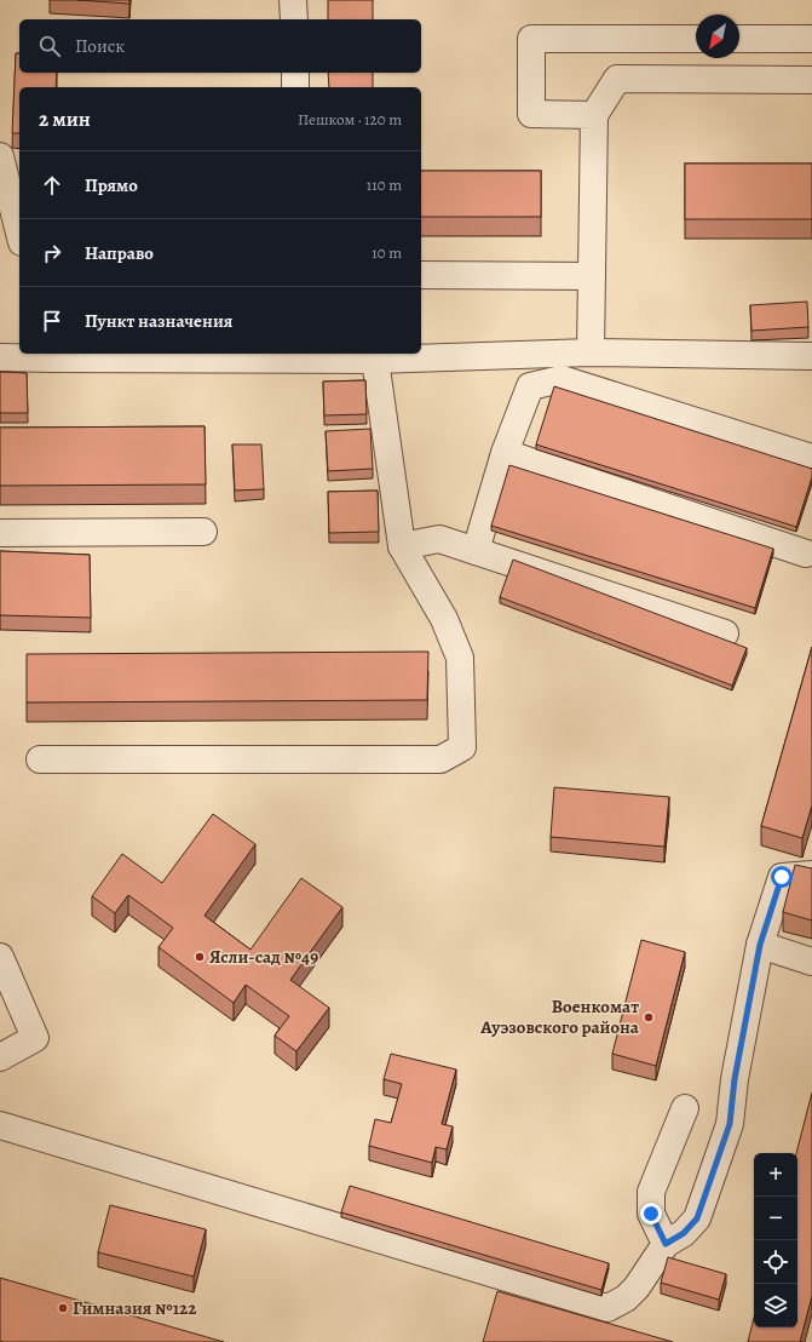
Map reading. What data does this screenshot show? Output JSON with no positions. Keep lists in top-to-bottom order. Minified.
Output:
{"places":["Ясли-сад №49","Военкомат Ауэзовского района","Гимназия №122"],"north":"bottom left","page":{"search":"Поиск","heading":["2 мин","Пешком · 120 m"],"list":[["Прямо","110 m"],["Направо","10 m"],"Пункт назначения"],"map_buttons":["+","−"]}}
